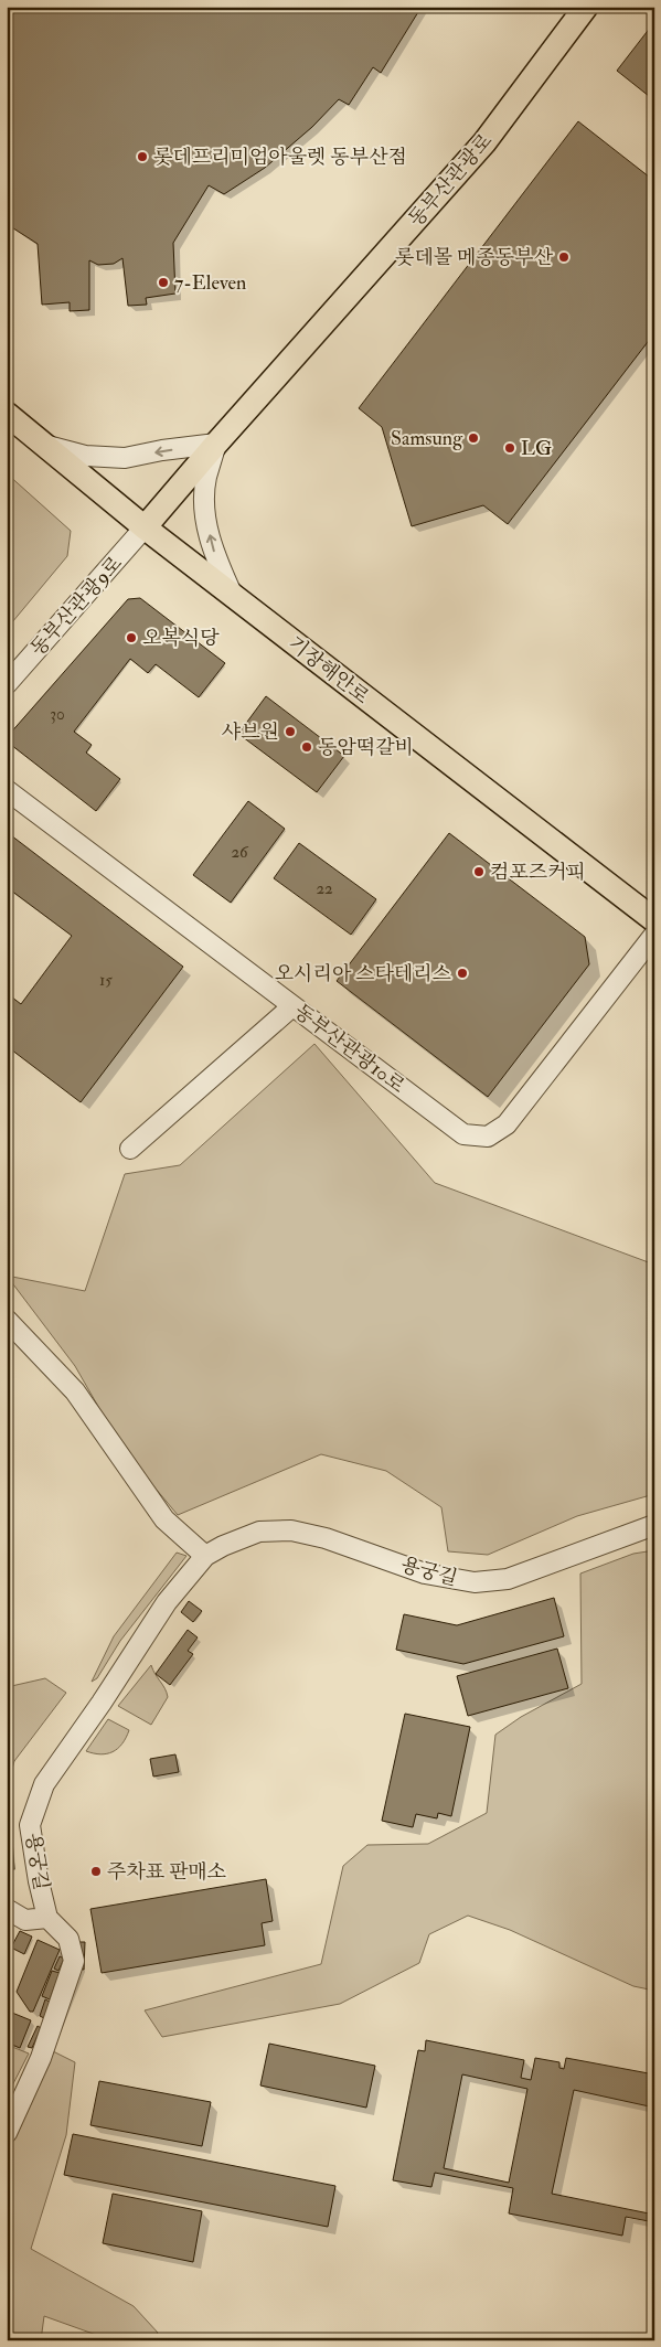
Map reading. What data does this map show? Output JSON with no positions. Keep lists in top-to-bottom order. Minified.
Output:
{"streets":{"main road":["동부산관광로","기장해안로"],"street":["동부산관광9로","동부산관광10로","용궁길"]},"crossings":[["동부산관광로","동부산관광9로"],["동부산관광로","기장해안로"],["동부산관광9로","기장해안로"]],"places":["롯데프리미엄아울렛 동부산점","롯데몰 메종동부산","7-Eleven","Samsung","LG","오복식당","샤브원","동암떡갈비","컴포즈커피","오시리아 스타테리스","주차표 판매소"],"house_numbers":["30","26","22","15"]}
